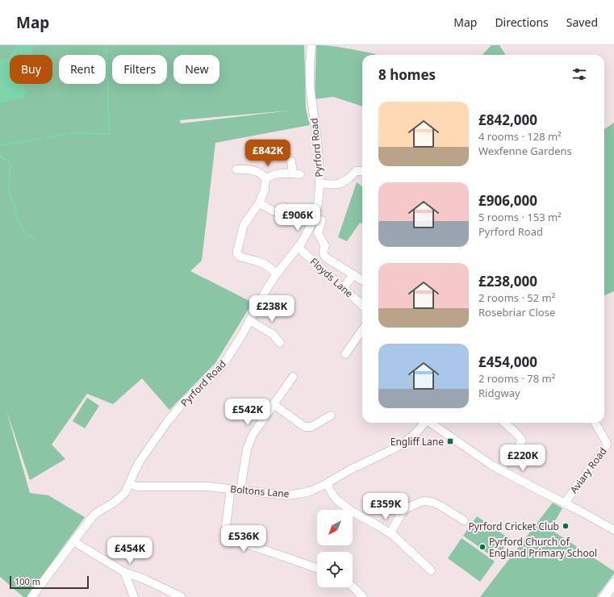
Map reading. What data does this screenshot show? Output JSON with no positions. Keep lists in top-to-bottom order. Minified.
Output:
{"streets":{"street":["Pyrford Road","Floyds Lane","Aviary Road","Boltons Lane"]},"crossings":[["Pyrford Road","Floyds Lane"],["Pyrford Road","Boltons Lane"]],"places":{"transit":["Engliff Lane"],"other":["Pyrford Cricket Club","Pyrford Church of England Primary School"]},"scale_bar":"100 m","north":"bottom left","page":{"header":"Map","nav":["Map","Directions","Saved"],"chip":["Buy","Rent","Filters","New"],"heading":"8 homes","list":[{"name":"£842,000","note":"4 rooms · 128 m² · Wexfenne Gardens"},{"name":"£906,000","note":"5 rooms · 153 m² · Pyrford Road"},{"name":"£238,000","note":"2 rooms · 52 m² · Rosebriar Close"},{"name":"£454,000","note":"2 rooms · 78 m² · Ridgway"}],"price":["£842K","£906K","£238K","£542K","£220K","£359K","£536K","£454K"],"scale":"100 m"}}
